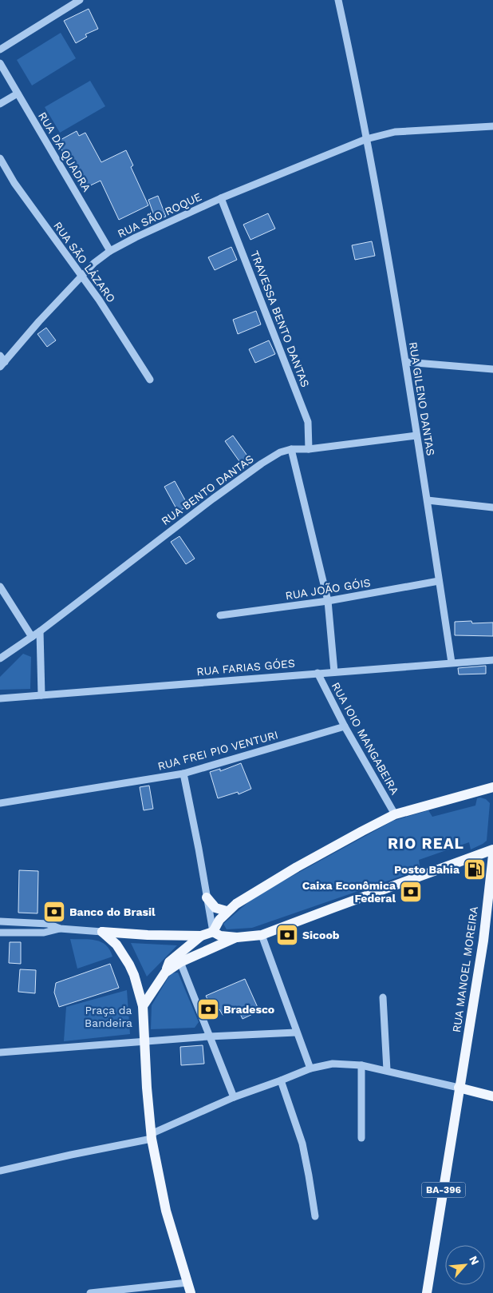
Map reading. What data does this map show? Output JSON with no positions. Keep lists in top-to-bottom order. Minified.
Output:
{"streets":{"main road":["RUA MANOEL MOREIRA","BA-396"],"street":["RUA DA QUADRA","RUA SÃO ROQUE","RUA SÃO LÁZARO","TRAVESSA BENTO DANTAS","RUA GILENO DANTAS","RUA BENTO DANTAS","RUA JOÃO GÓIS","RUA FARIAS GÓES","RUA IOIO MANGABEIRA","RUA FREI PIO VENTURI"]},"crossings":[["RUA DA QUADRA","RUA SÃO ROQUE"],["RUA SÃO ROQUE","RUA SÃO LÁZARO"],["RUA SÃO ROQUE","TRAVESSA BENTO DANTAS"],["RUA SÃO ROQUE","RUA GILENO DANTAS"],["TRAVESSA BENTO DANTAS","RUA BENTO DANTAS"],["RUA GILENO DANTAS","RUA BENTO DANTAS"],["RUA GILENO DANTAS","RUA JOÃO GÓIS"],["RUA GILENO DANTAS","RUA FARIAS GÓES"],["RUA FARIAS GÓES","RUA IOIO MANGABEIRA"],["RUA IOIO MANGABEIRA","RUA FREI PIO VENTURI"],["RUA MANOEL MOREIRA","BA-396"]],"districts":["RIO REAL"],"parks":["Praça da Bandeira"],"places":{"fuel station":["Posto Bahia"],"bank":["Caixa Econômica Federal","Banco do Brasil","Sicoob","Bradesco"]},"north":"top right"}
